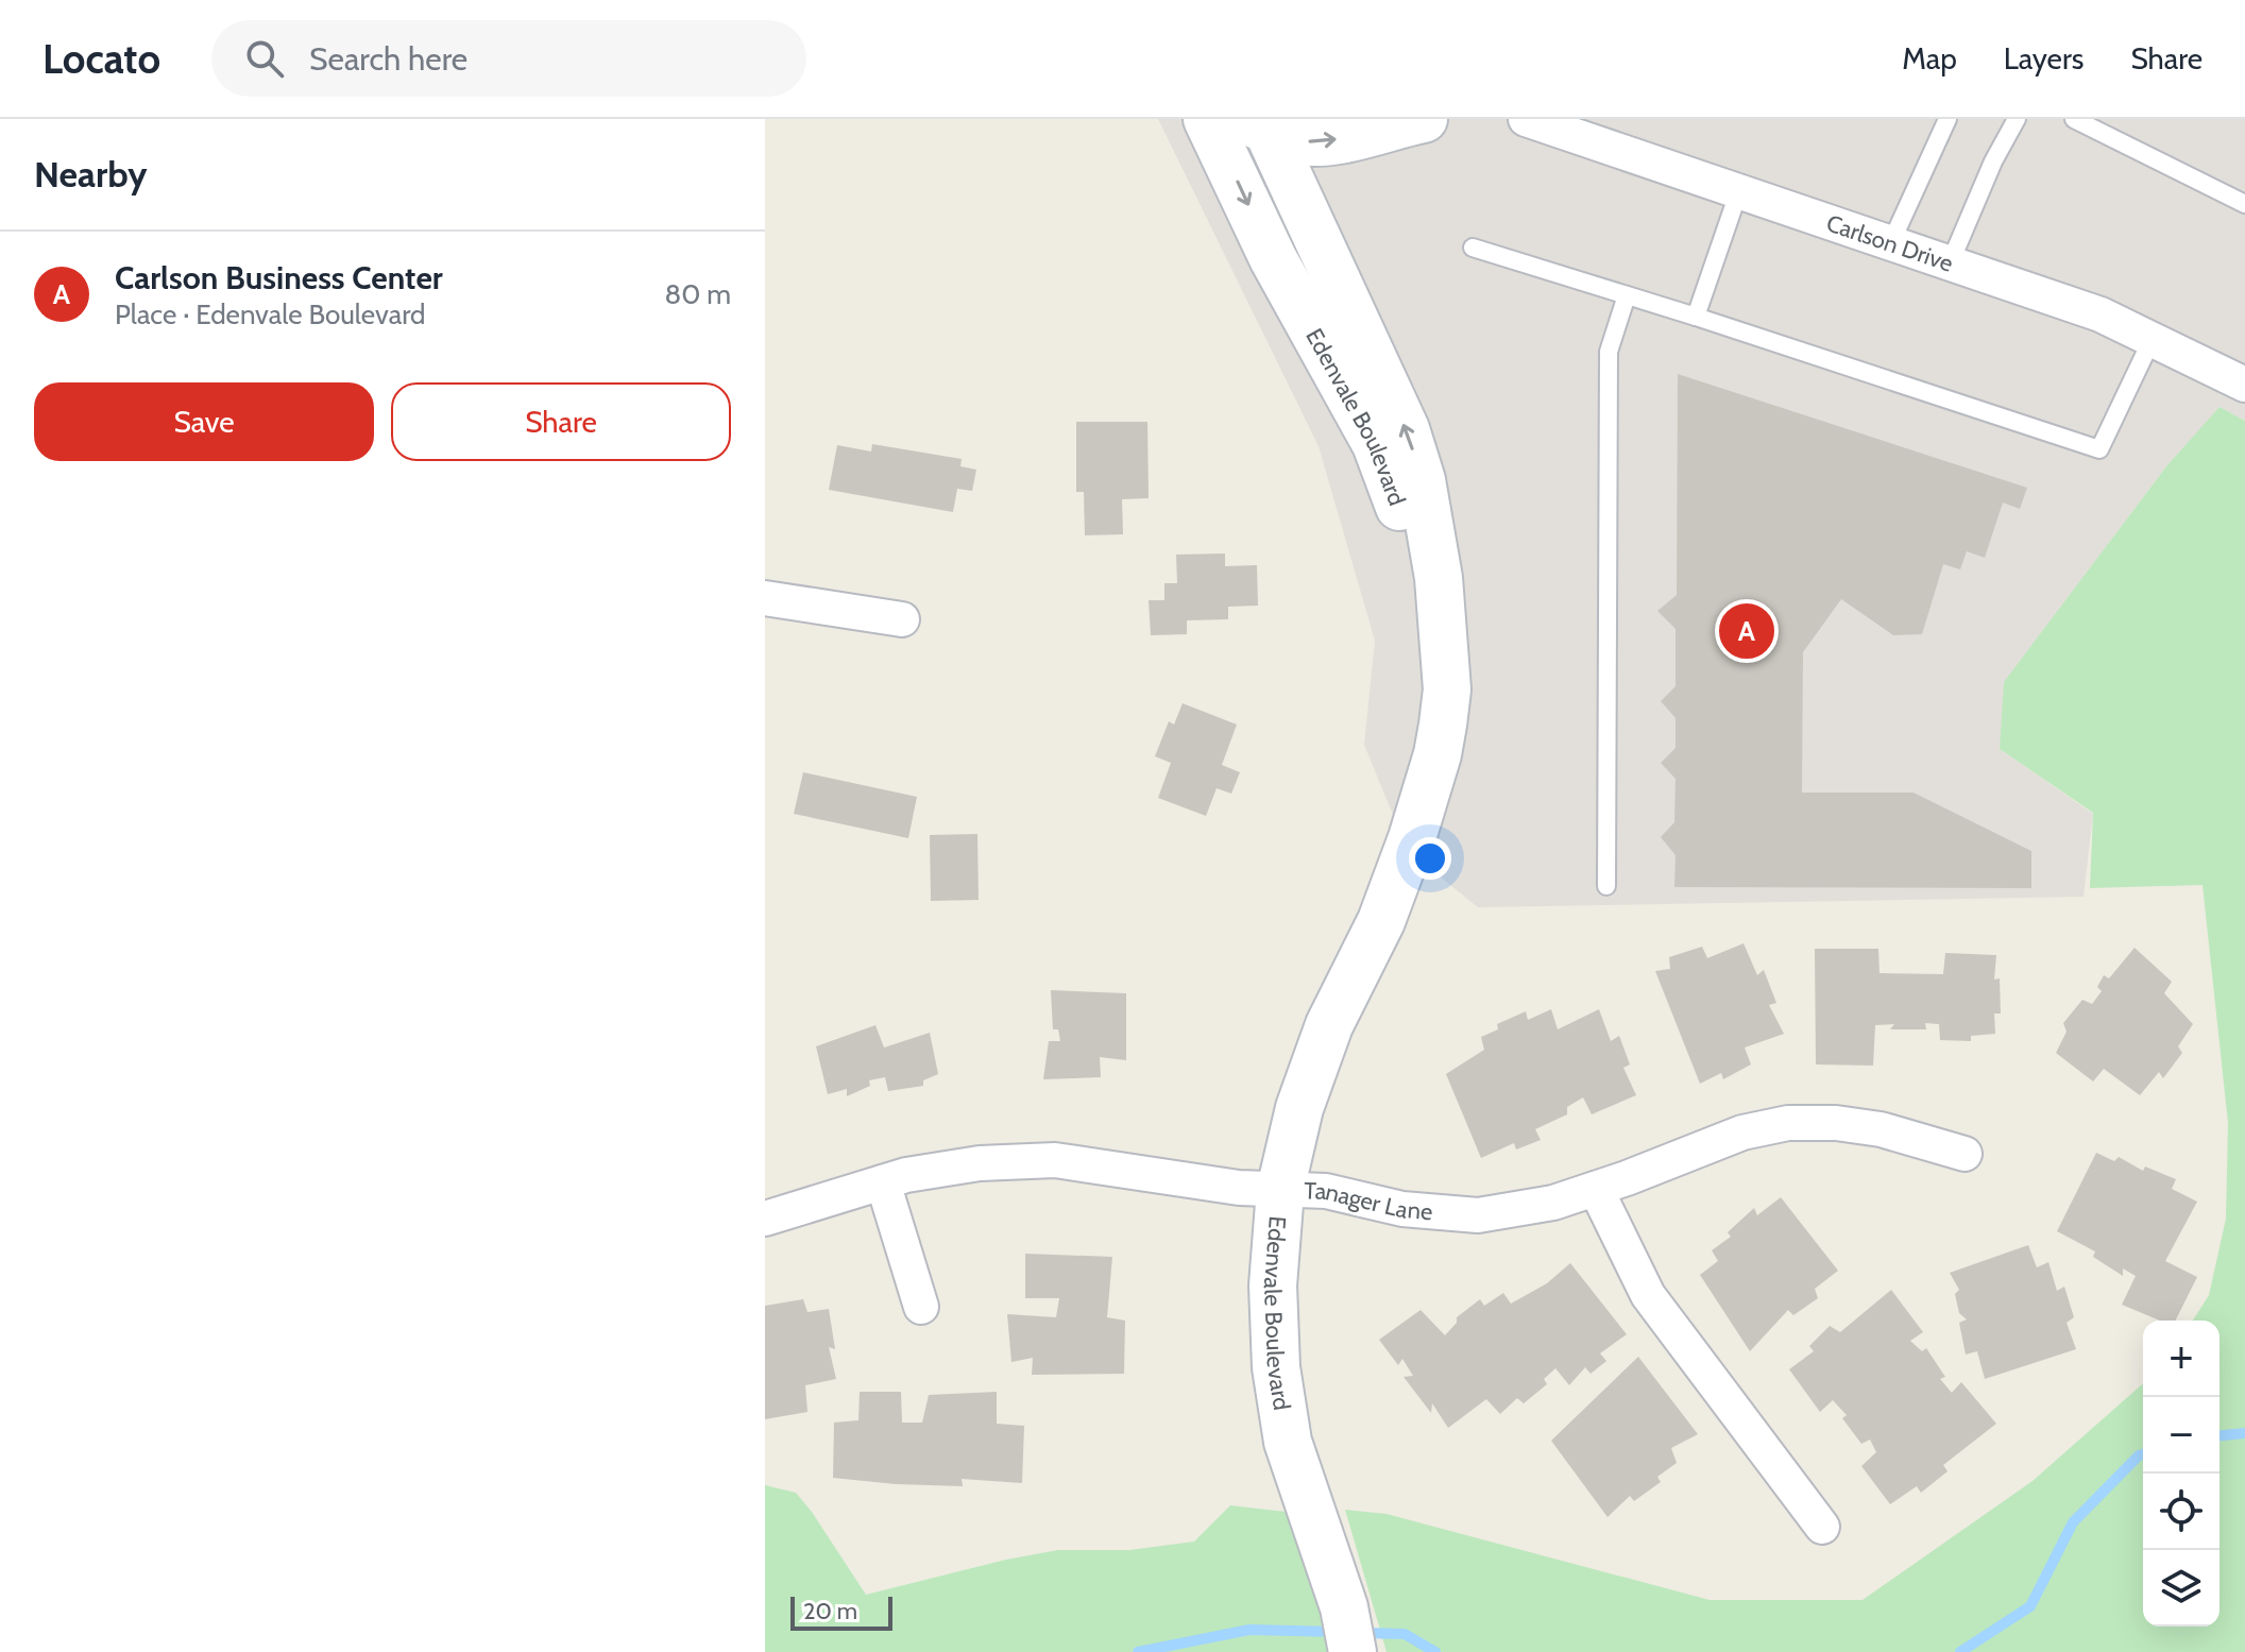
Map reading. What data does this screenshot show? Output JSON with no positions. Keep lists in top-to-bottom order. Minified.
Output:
{"streets":{"street":["Carlson Drive","Edenvale Boulevard","Tanager Lane"]},"crossings":[["Edenvale Boulevard","Tanager Lane"]],"scale_bar":"20 m","page":{"header":"Locato","search":"Search here","nav":["Map","Layers","Share"],"heading":"Nearby","list":[{"mark":"A","name":"Carlson Business Center","note":"Place · Edenvale Boulevard","value":"80 m"}],"buttons":["Save","Share"],"pins":"A","map_buttons":["+","−"],"scale":"20 m"}}
